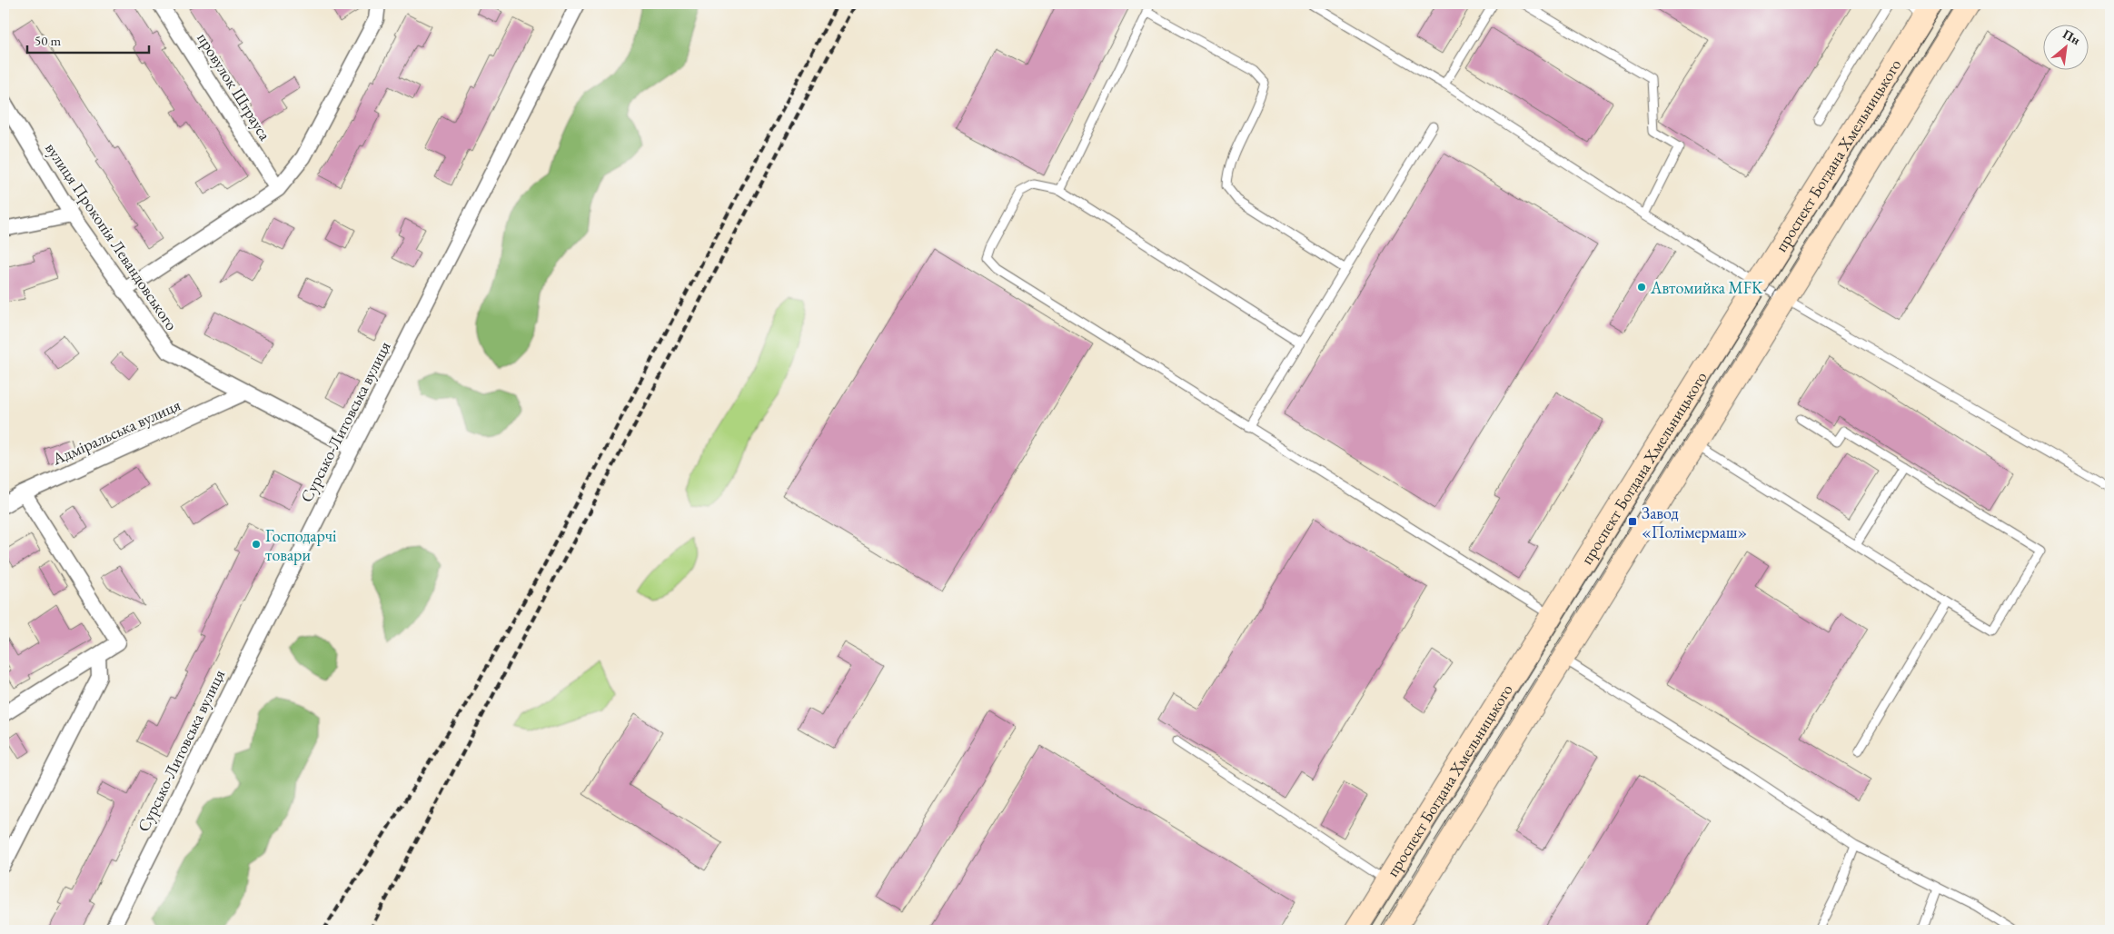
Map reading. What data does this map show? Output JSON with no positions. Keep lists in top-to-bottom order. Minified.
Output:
{"streets":{"main road":["проспект Богдана Хмельницького"],"street":["провулок Штрауса","вулиця Прокопія Левандовського","Сурсько-Литовська вулиця","Адміральська вулиця"]},"crossings":[["вулиця Прокопія Левандовського","Сурсько-Литовська вулиця"],["вулиця Прокопія Левандовського","Адміральська вулиця"]],"places":{"other":["Автомийка MFK","Господарчі товари"],"transit":["Завод «Полімермаш»"]},"scale_bar":"50 m","north":"top right"}
